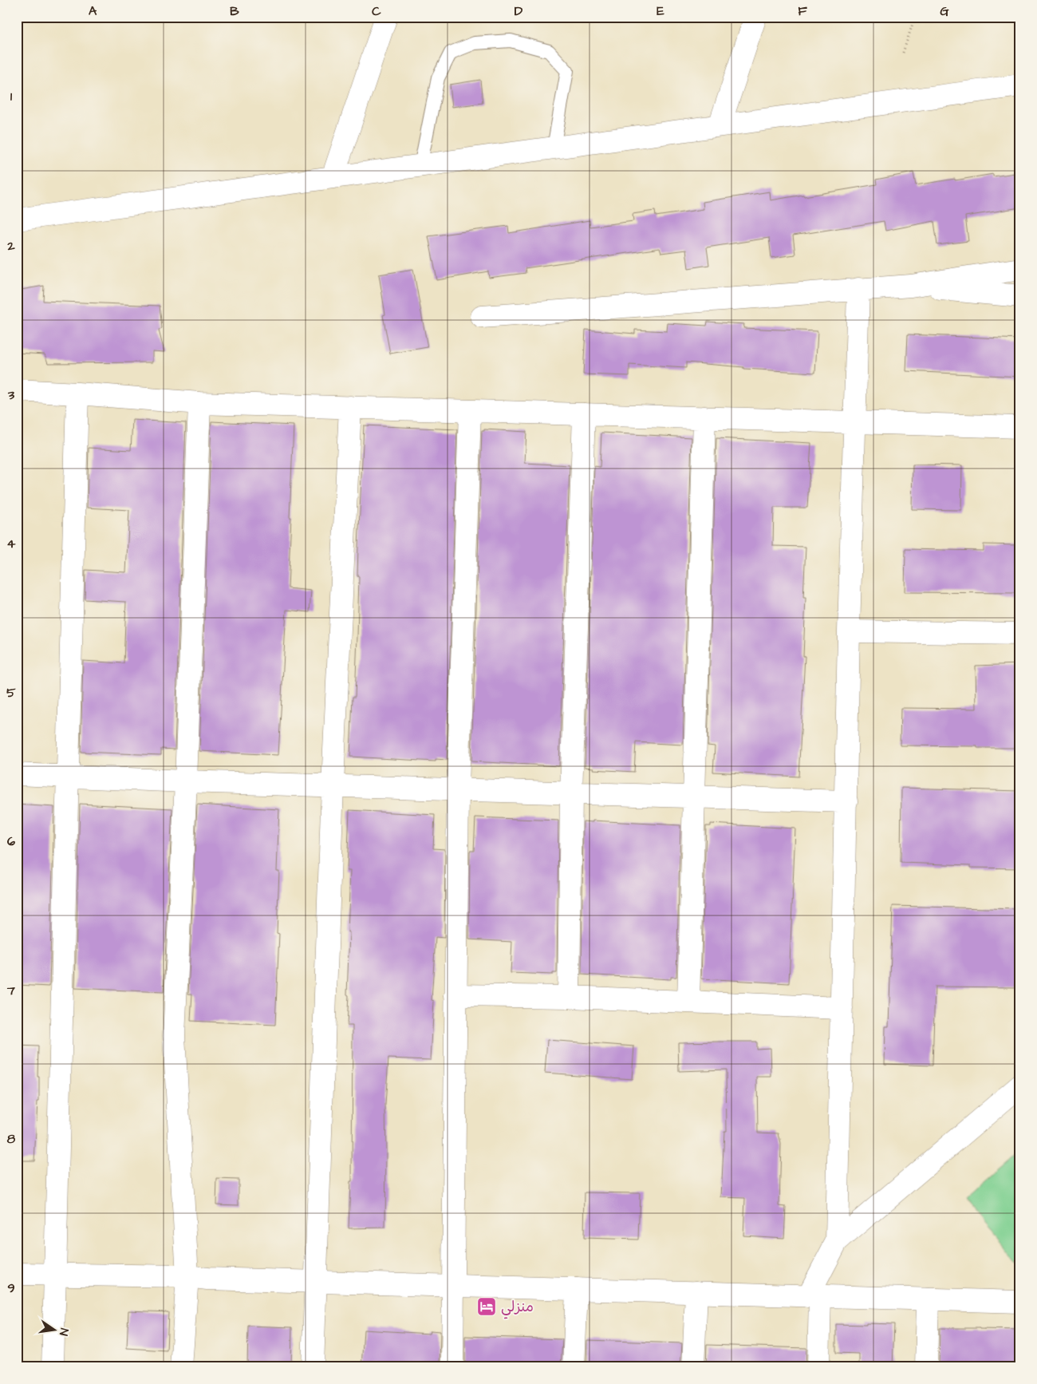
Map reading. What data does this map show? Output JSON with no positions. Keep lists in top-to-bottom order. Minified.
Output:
{"places":{"hotel":["منزلي"]},"north":"right","grid":{"columns":["A","B","C","D","E","F","G"],"rows":["1","2","3","4","5","6","7","8","9"]}}
